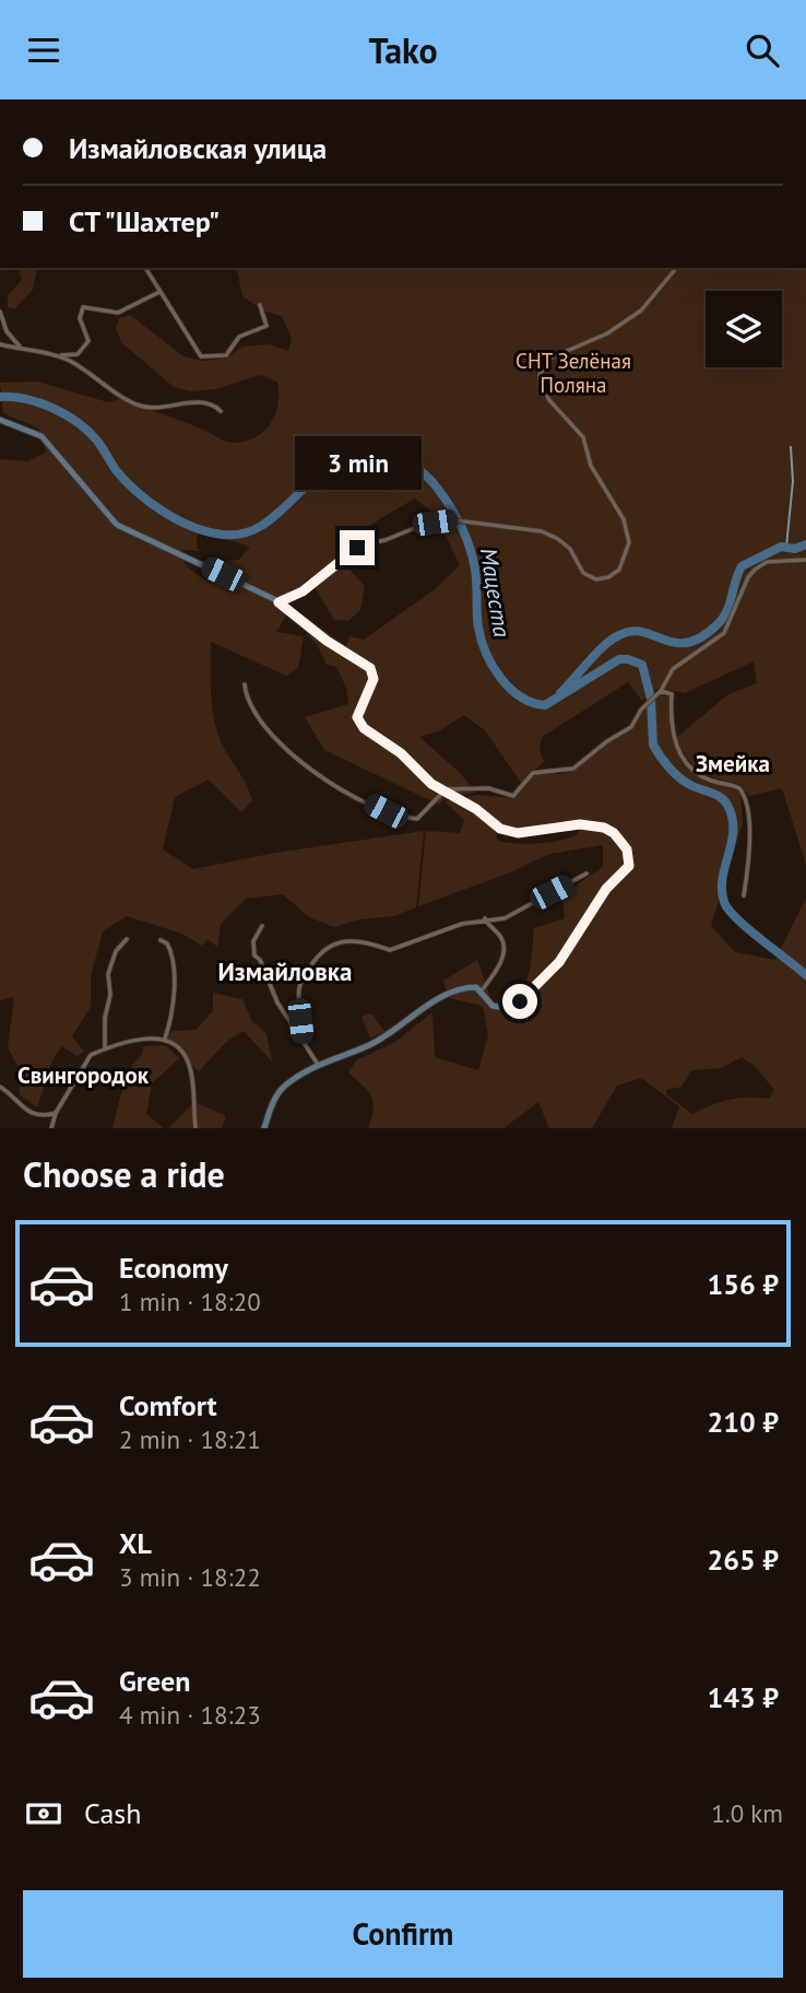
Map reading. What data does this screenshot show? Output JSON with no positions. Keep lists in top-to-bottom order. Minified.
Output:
{"districts":["Змейка","Измайловка","Свингородок"],"water":["Мацеста"],"parks":["СНТ Зелёная Поляна"],"page":{"header":"Tako","banner":["Измайловская улица","СТ \"Шахтер\""],"bubble":"3 min","heading":"Choose a ride","list":[{"name":"Economy","note":"1 min · 18:20","value":"156 ₽"},{"name":"Comfort","note":"2 min · 18:21","value":"210 ₽"},{"name":"XL","note":"3 min · 18:22","value":"265 ₽"},{"name":"Green","note":"4 min · 18:23","value":"143 ₽"}],"pay":["Cash","1.0 km"],"buttons":"Confirm"}}
